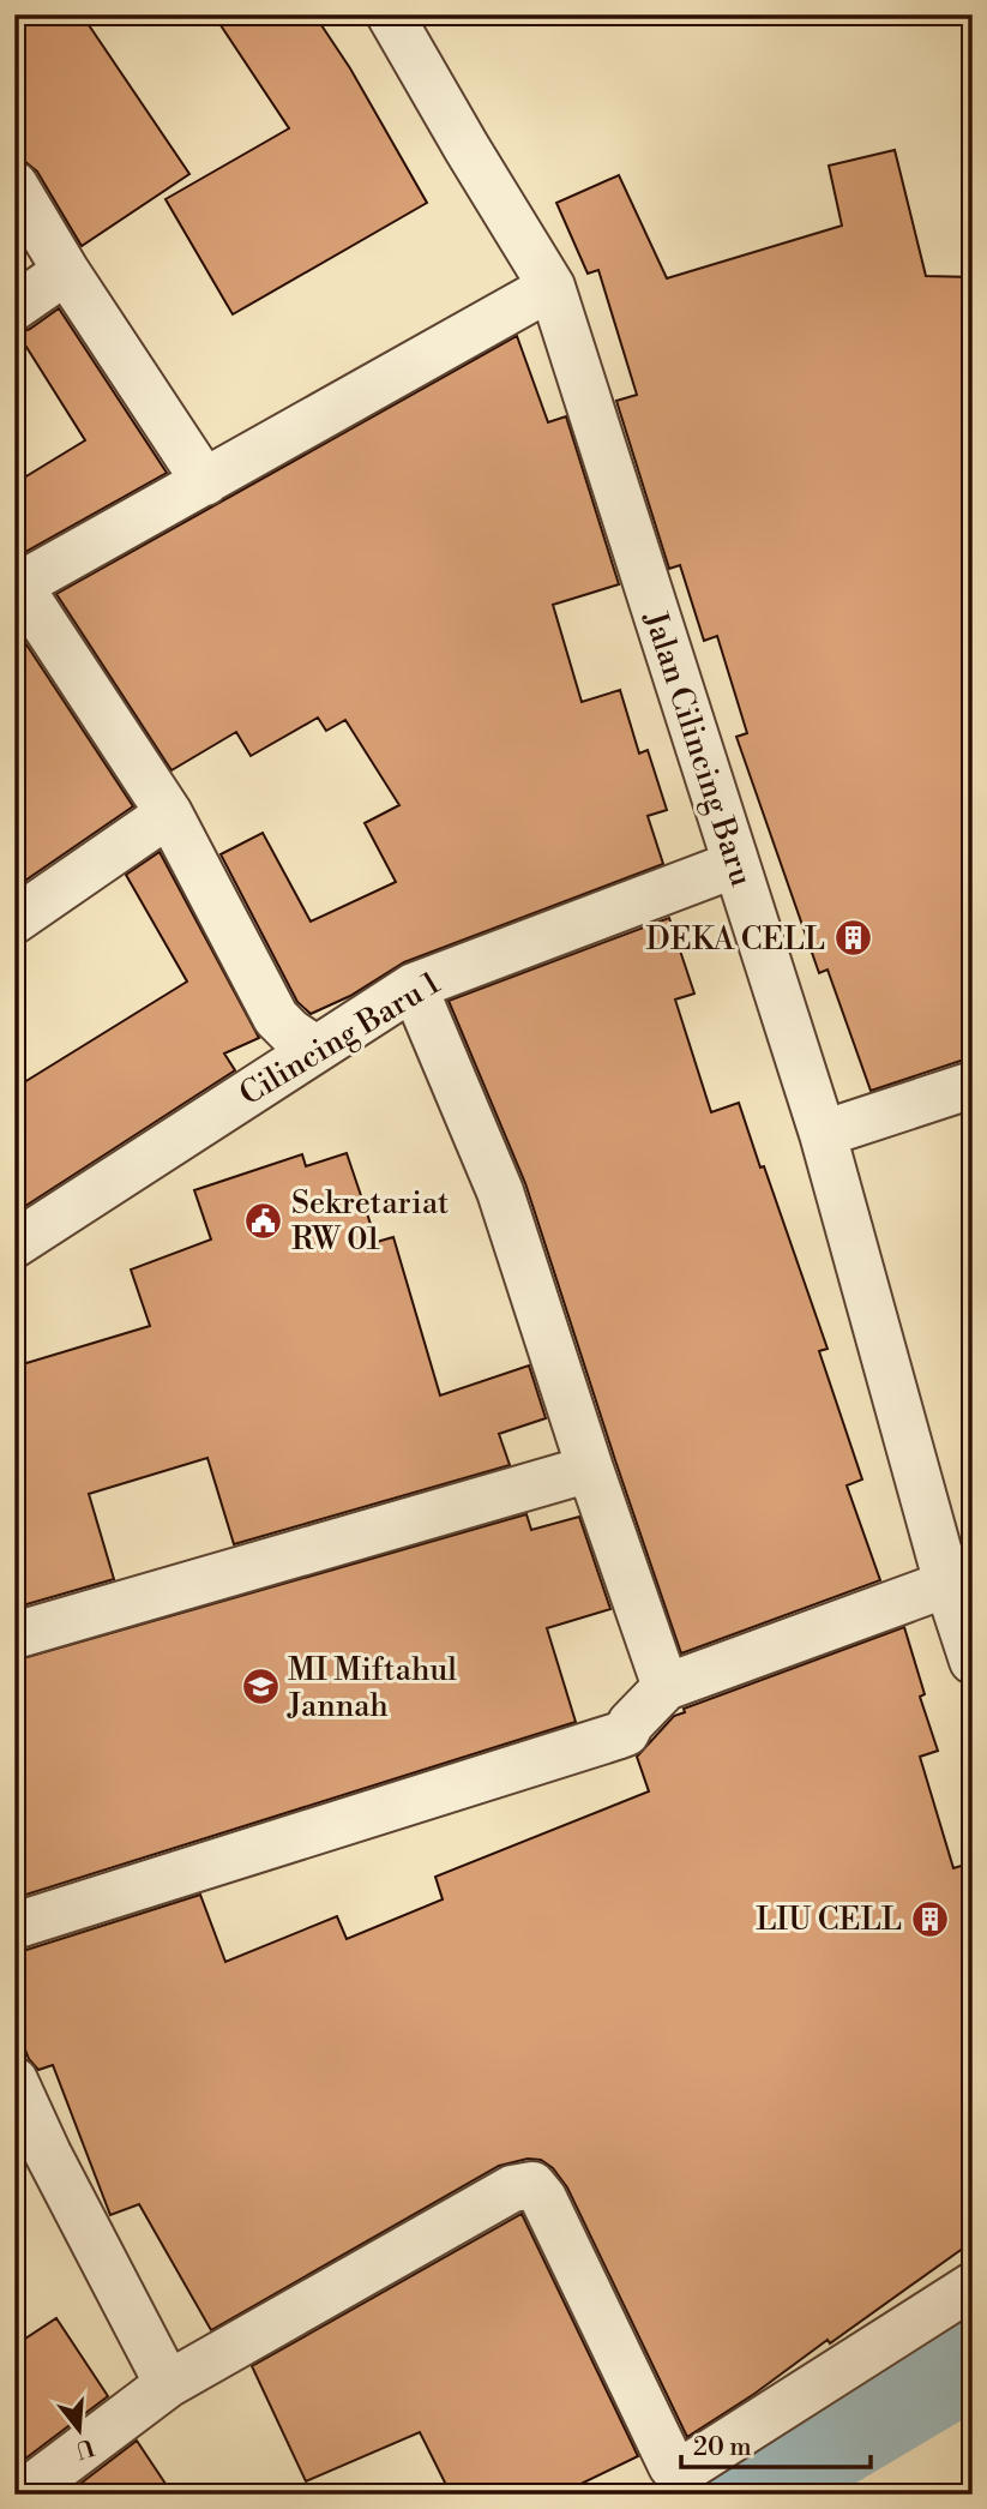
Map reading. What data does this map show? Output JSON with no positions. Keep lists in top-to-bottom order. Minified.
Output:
{"streets":{"street":["Jalan Cilincing Baru","Cilincing Baru 1"]},"crossings":[["Jalan Cilincing Baru","Cilincing Baru 1"]],"places":{"building":["DEKA CELL","LIU CELL"],"public building":["Sekretariat RW 01"],"school or university":["MI Miftahul Jannah"]},"scale_bar":"20 m","north":"bottom"}
